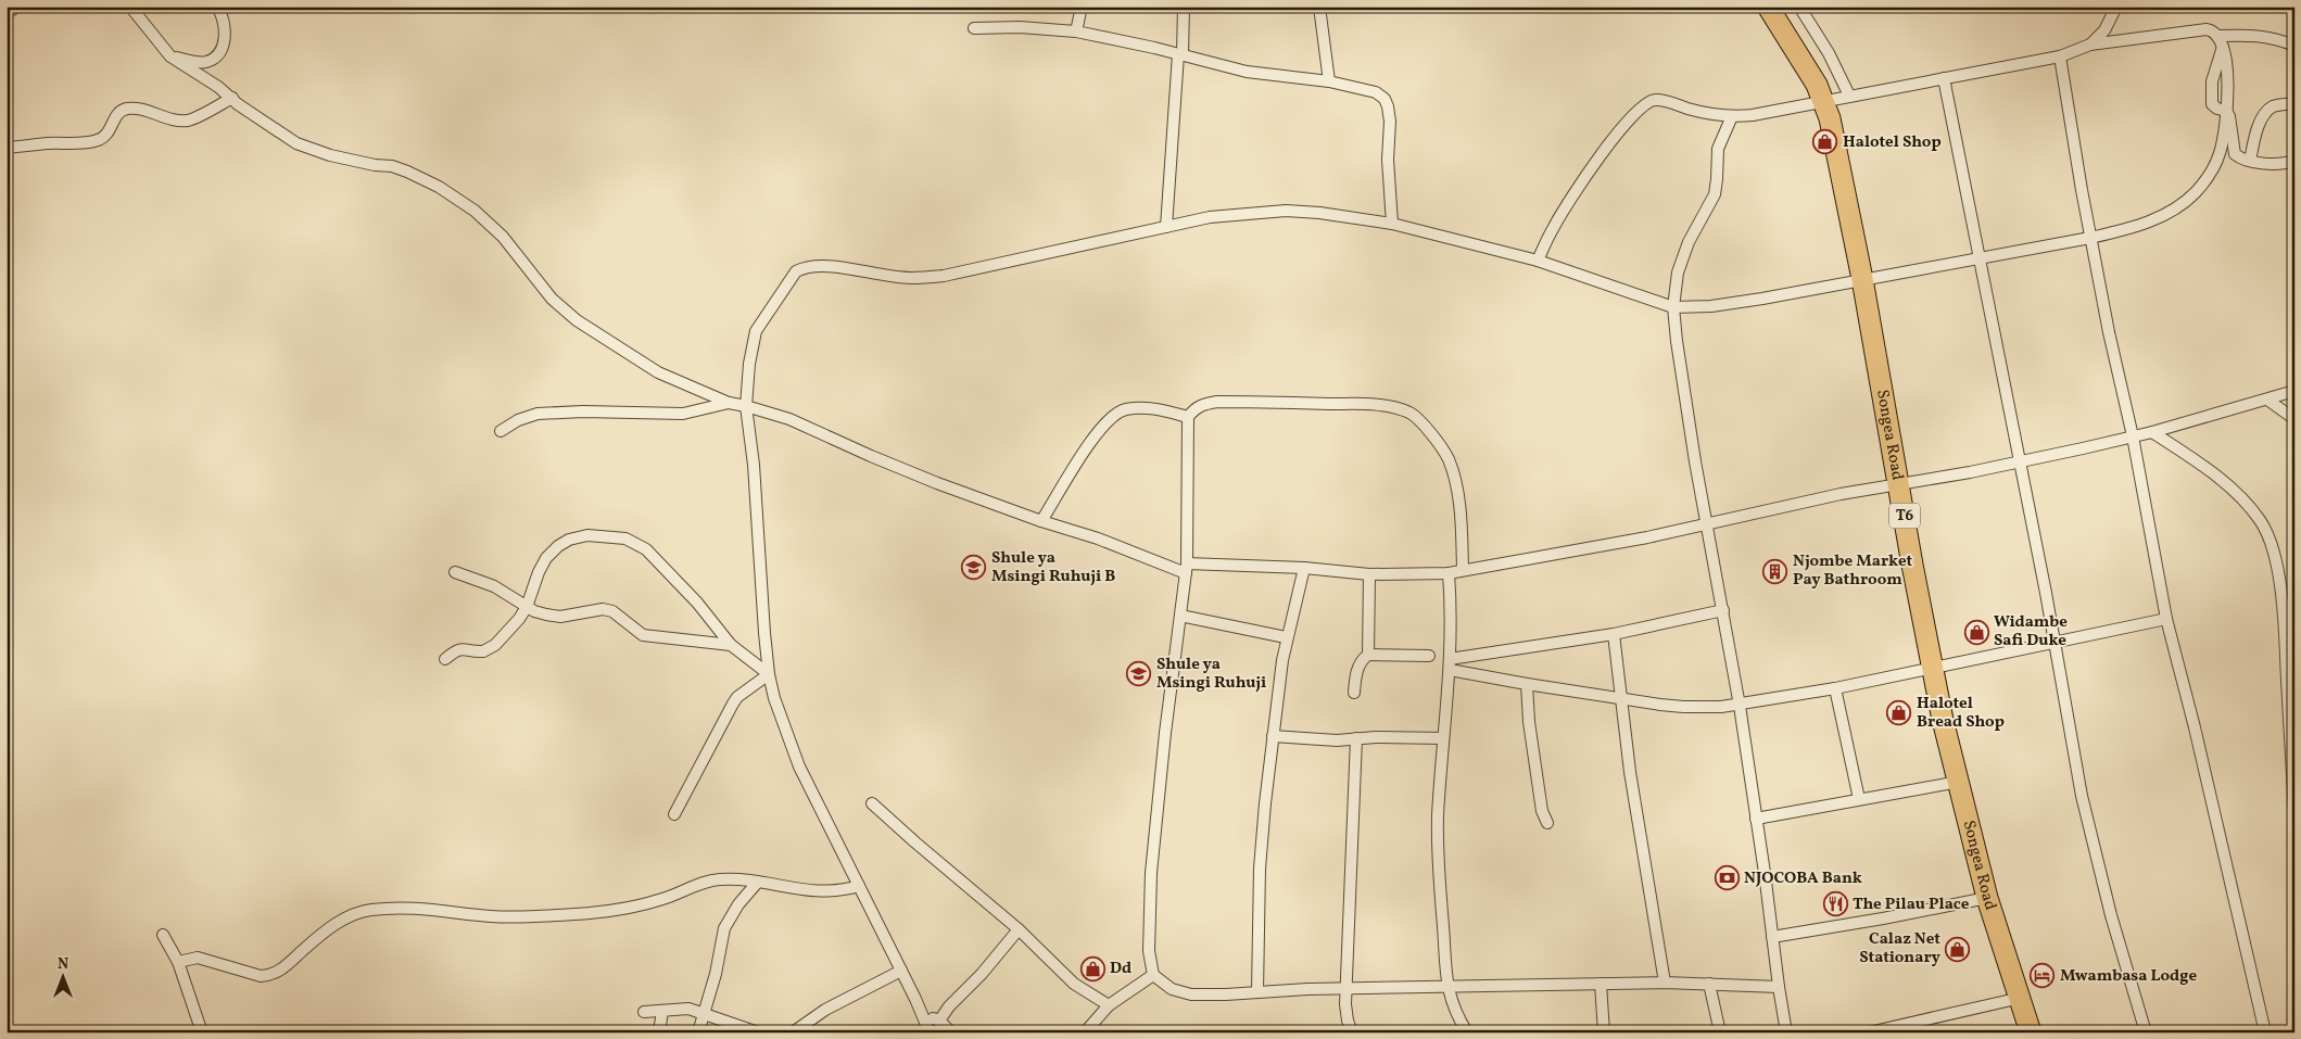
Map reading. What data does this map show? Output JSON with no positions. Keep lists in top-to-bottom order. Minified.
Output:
{"streets":{"highway":["Songea Road","T6"]},"places":{"shop":["Halotel Shop","Widambe Safi Duke","Halotel Bread Shop","Calaz Net Stationary","Dd"],"school or university":["Shule ya Msingi Ruhuji B","Shule ya Msingi Ruhuji"],"building":["Njombe Market Pay Bathroom"],"bank":["NJOCOBA Bank"],"restaurant":["The Pilau Place"],"hotel":["Mwambasa Lodge"]},"north":"top"}
